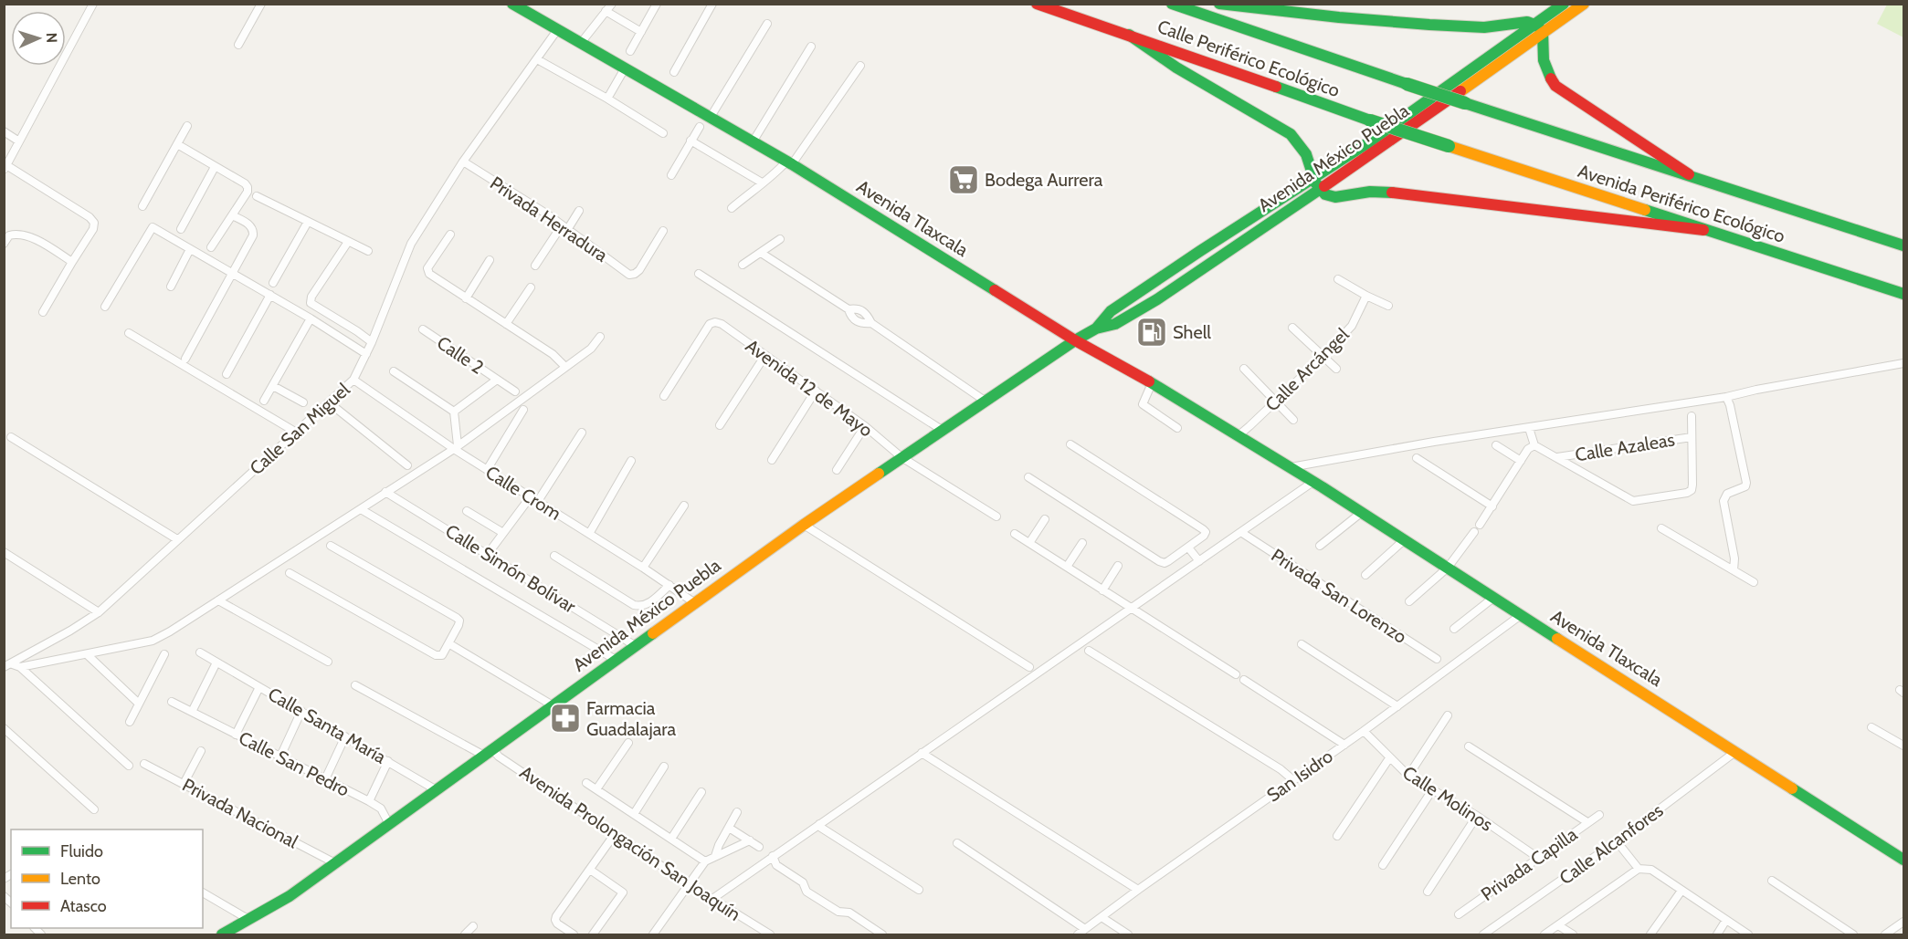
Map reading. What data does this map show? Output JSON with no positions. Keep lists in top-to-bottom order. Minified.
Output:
{"streets":{"main road":["Calle Periférico Ecológico","Avenida México Puebla","Avenida Periférico Ecológico","Avenida Tlaxcala"],"street":["Privada Herradura","Calle 2","Calle Arcángel","Avenida 12 de Mayo","Calle San Miguel","Calle Azaleas","Calle Crom","Calle Simón Bolívar","Privada San Lorenzo","Calle Santa María","Calle San Pedro","San Isidro","Calle Molinos","Privada Nacional","Avenida Prolongación San Joaquín","Calle Alcanfores","Privada Capilla"]},"crossings":[["Calle Periférico Ecológico","Avenida Periférico Ecológico"],["Avenida México Puebla","Avenida Tlaxcala"],["Avenida México Puebla","Avenida 12 de Mayo"],["Avenida México Puebla","Calle Crom"],["Avenida México Puebla","Calle Simón Bolívar"],["Avenida México Puebla","Calle Santa María"],["Avenida México Puebla","Calle San Pedro"],["Avenida México Puebla","Privada Nacional"],["Avenida México Puebla","Avenida Prolongación San Joaquín"],["Avenida Tlaxcala","Calle Arcángel"],["Avenida Tlaxcala","Calle San Miguel"],["Avenida Tlaxcala","San Isidro"],["Avenida Tlaxcala","Calle Alcanfores"],["Privada Herradura","Calle San Miguel"],["Calle San Miguel","Calle Crom"],["San Isidro","Calle Molinos"],["Calle Molinos","Privada Capilla"]],"places":{"supermarket":["Bodega Aurrera"],"fuel station":["Shell"],"pharmacy":["Farmacia Guadalajara"]},"legend":["Fluido","Lento","Atasco"],"north":"right"}
